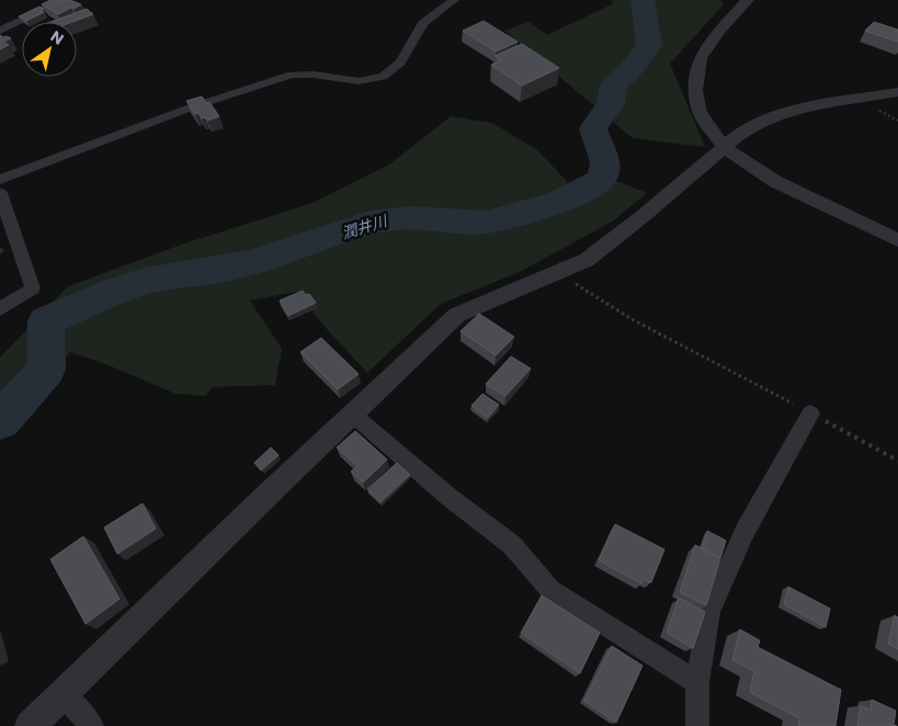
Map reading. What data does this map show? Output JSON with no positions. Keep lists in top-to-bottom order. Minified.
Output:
{"water":["潤井川"],"north":"top right"}
